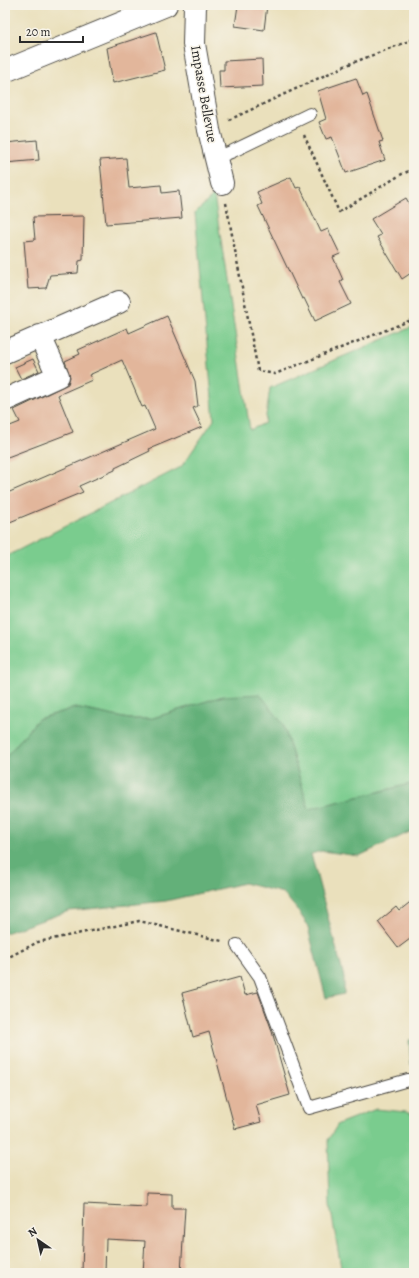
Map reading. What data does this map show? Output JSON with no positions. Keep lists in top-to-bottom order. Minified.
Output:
{"streets":{"street":["Impasse Bellevue"]},"scale_bar":"20 m","north":"top left"}
